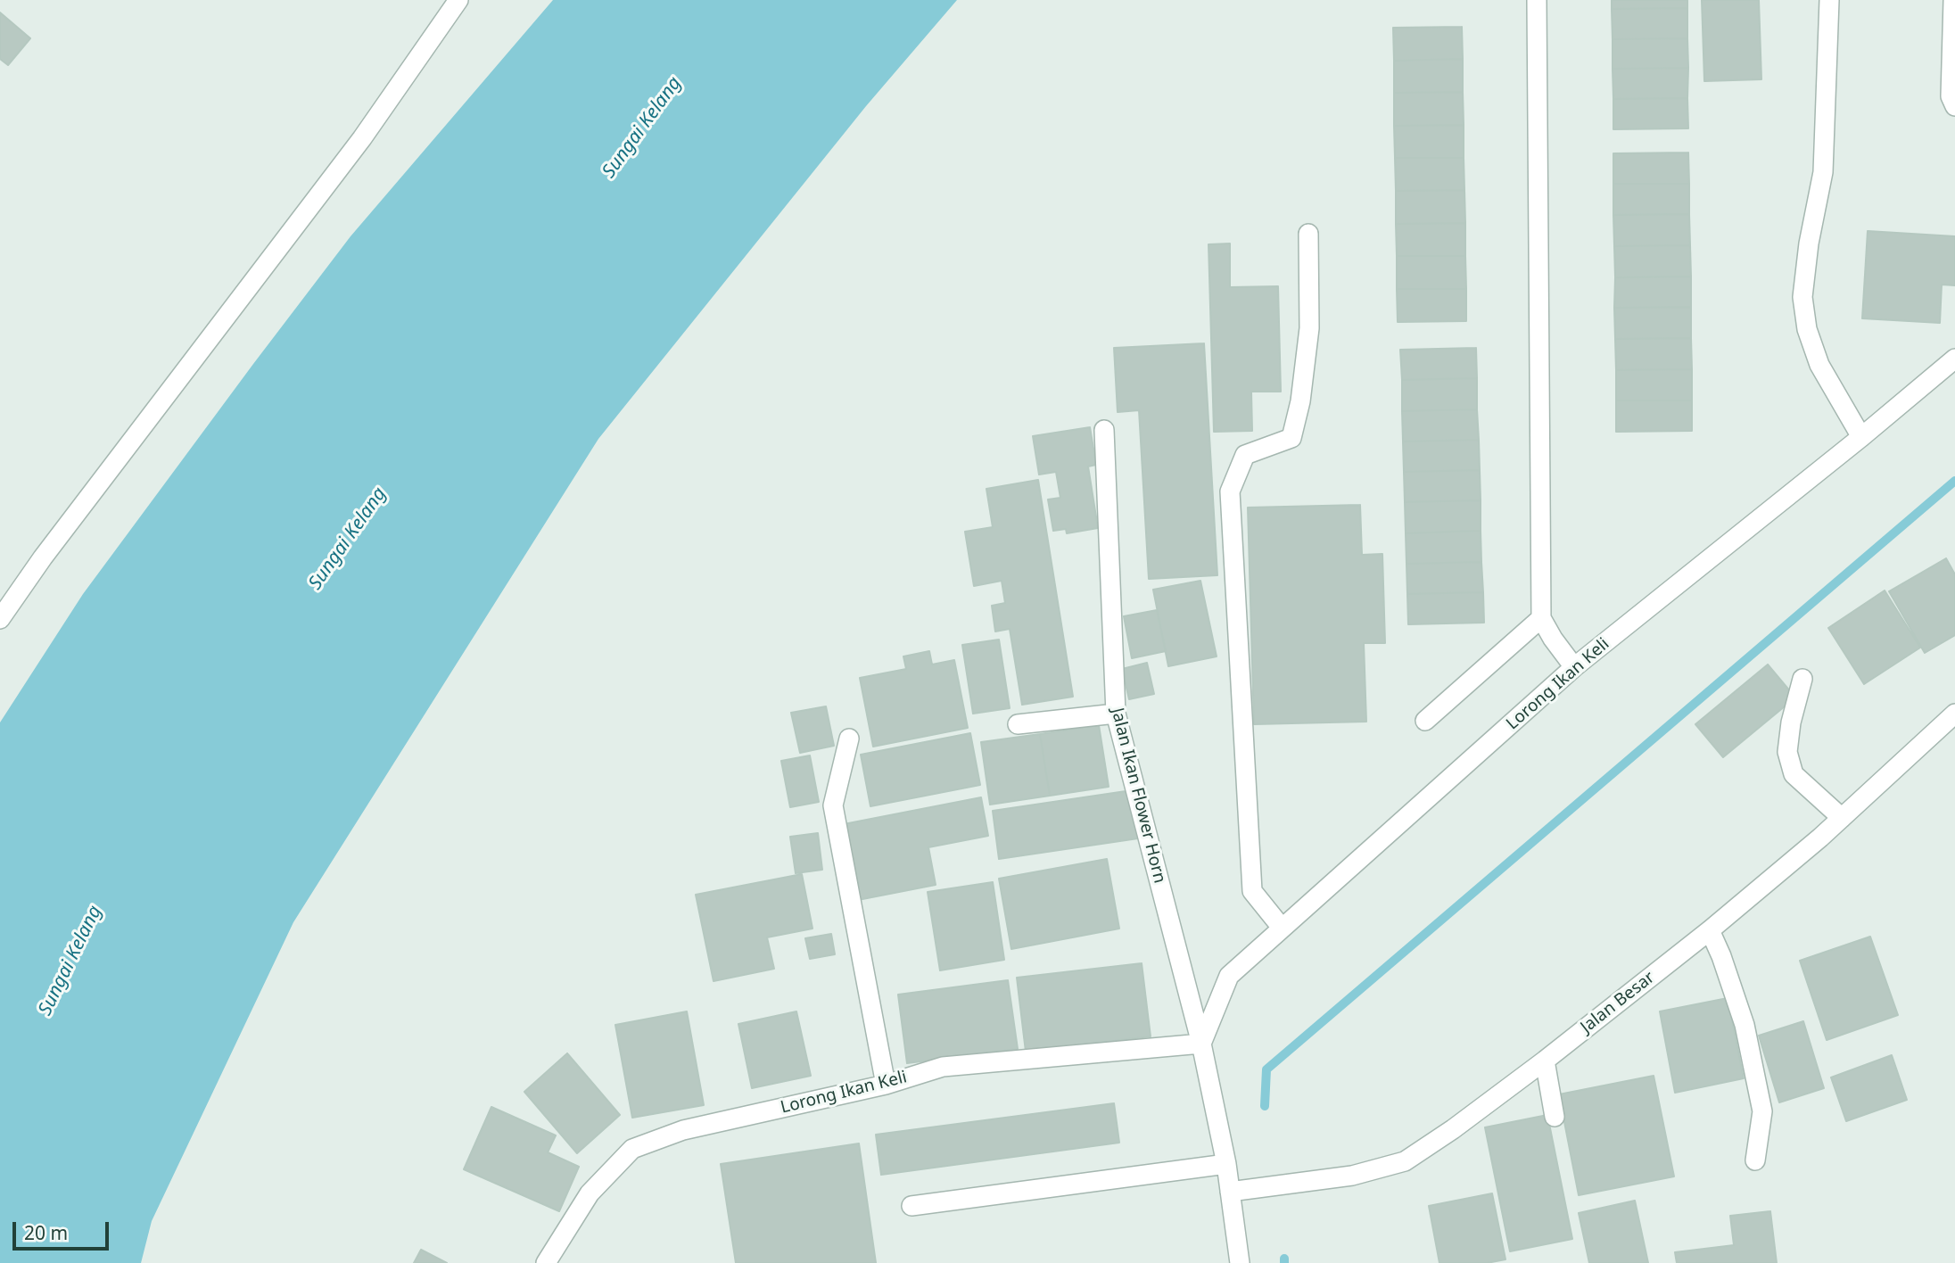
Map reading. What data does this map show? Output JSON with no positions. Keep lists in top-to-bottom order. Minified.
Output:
{"streets":{"street":["Lorong Ikan Keli","Jalan Ikan Flower Horn","Jalan Besar"]},"crossings":[["Lorong Ikan Keli","Jalan Ikan Flower Horn"]],"water":["Sungai Kelang"],"scale_bar":"20 m"}
